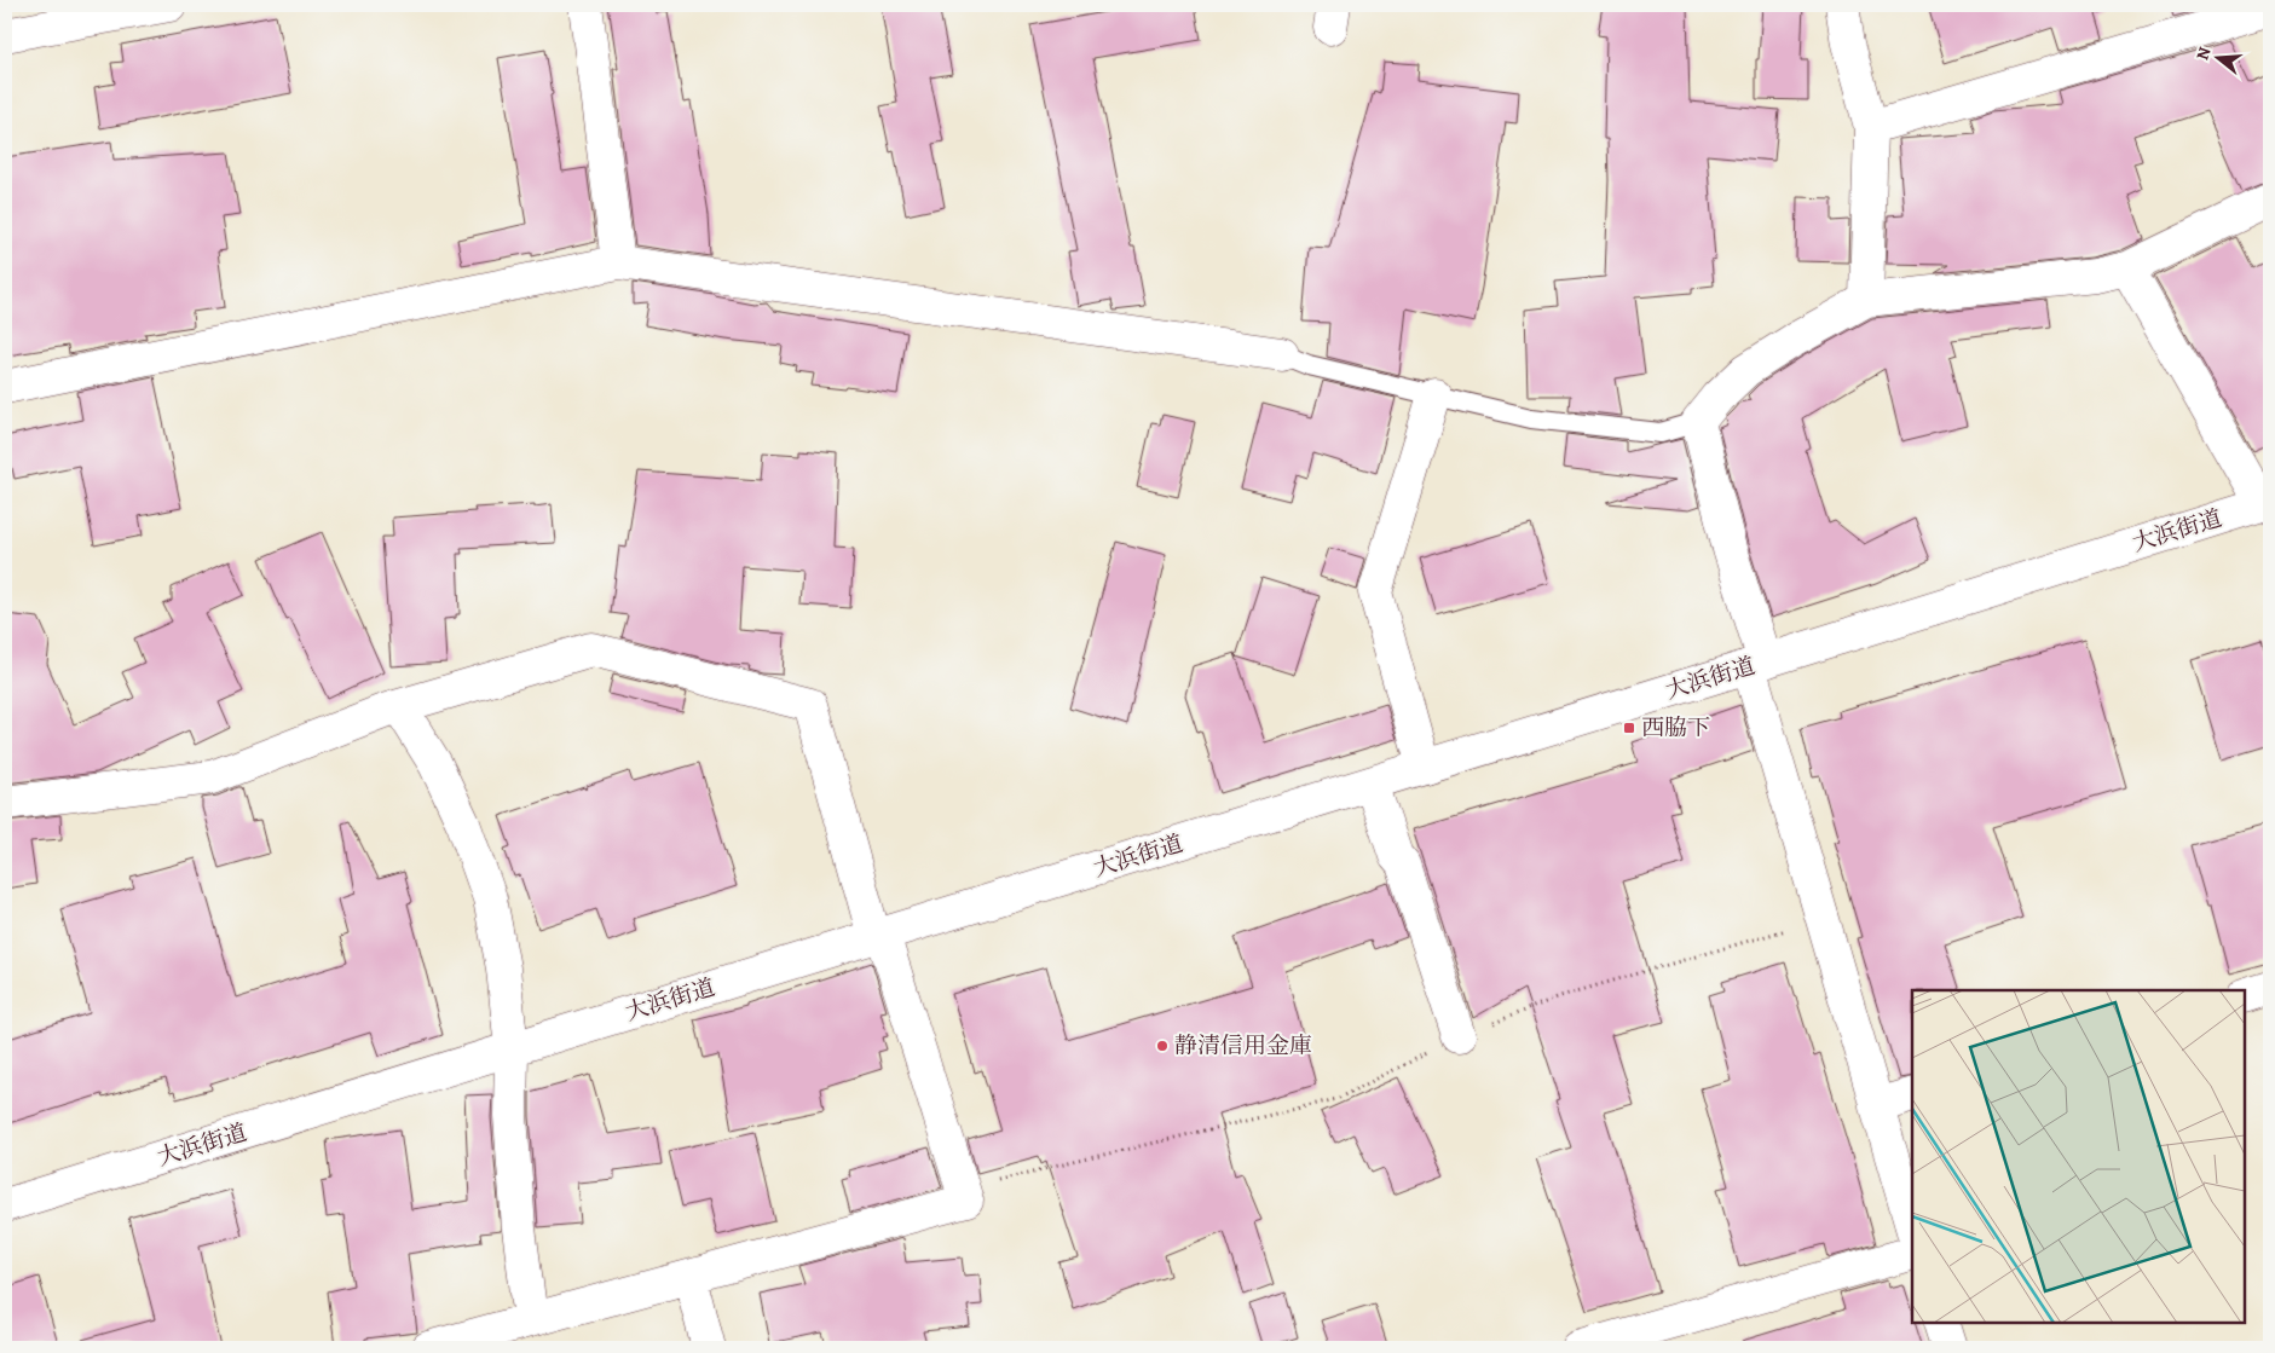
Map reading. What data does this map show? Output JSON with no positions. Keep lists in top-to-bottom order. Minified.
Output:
{"streets":{"street":["大浜街道"]},"places":{"transit":["西脇下"],"other":["静清信用金庫"]},"north":"left"}
